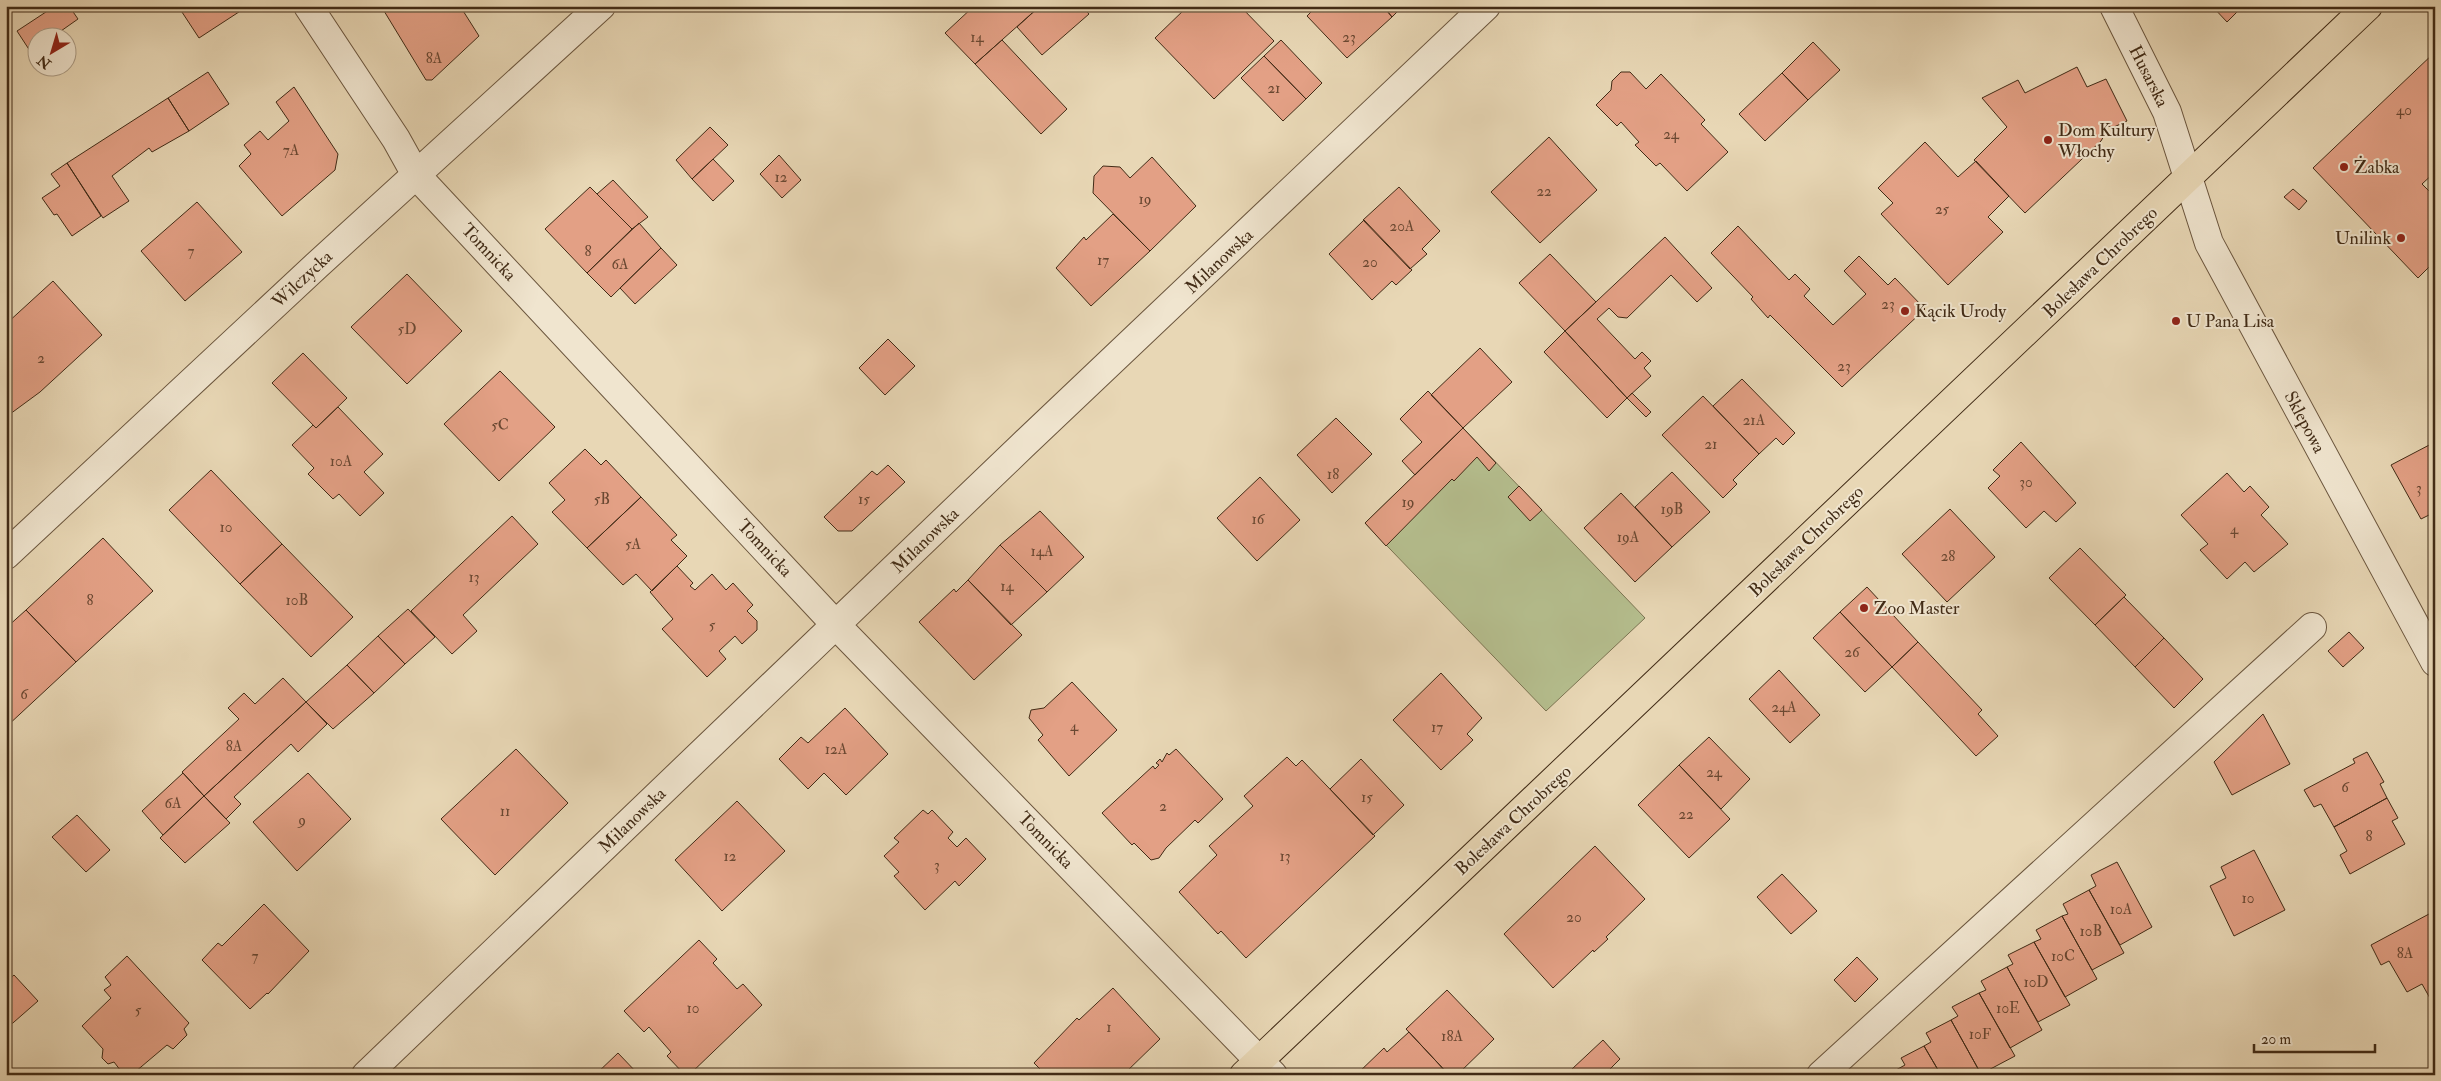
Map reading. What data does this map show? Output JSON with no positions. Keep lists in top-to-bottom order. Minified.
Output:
{"streets":{"main road":["Bolesława Chrobrego"],"street":["Husarska","Tomnicka","Milanowska","Wilczycka","Sklepowa"]},"crossings":[["Husarska","Bolesława Chrobrego"],["Husarska","Sklepowa"],["Tomnicka","Milanowska"],["Tomnicka","Bolesława Chrobrego"],["Tomnicka","Wilczycka"],["Bolesława Chrobrego","Sklepowa"]],"places":["Dom Kultury Włochy","Żabka","Unilink","Kącik Urody","U Pana Lisa","Zoo Master"],"house_numbers":["14","23","8A","21","40","24","7A","12","22","19","25","20A","7","8","17","20","6A","23","5D","2","23","21A","5C","21","10A","18","30","3","5B","15","19","19B","16","10","4","19A","5A","14A","28","13","14","8","10B","5","26","6","24A","4","17","8A","12A","24","6","15","6A","2","11","22","9","8","12","13","3","10","10A","20","10B","8A","7","10C","10D","10","10E","5","1","10F","18A"],"scale_bar":"20 m","north":"bottom left"}
